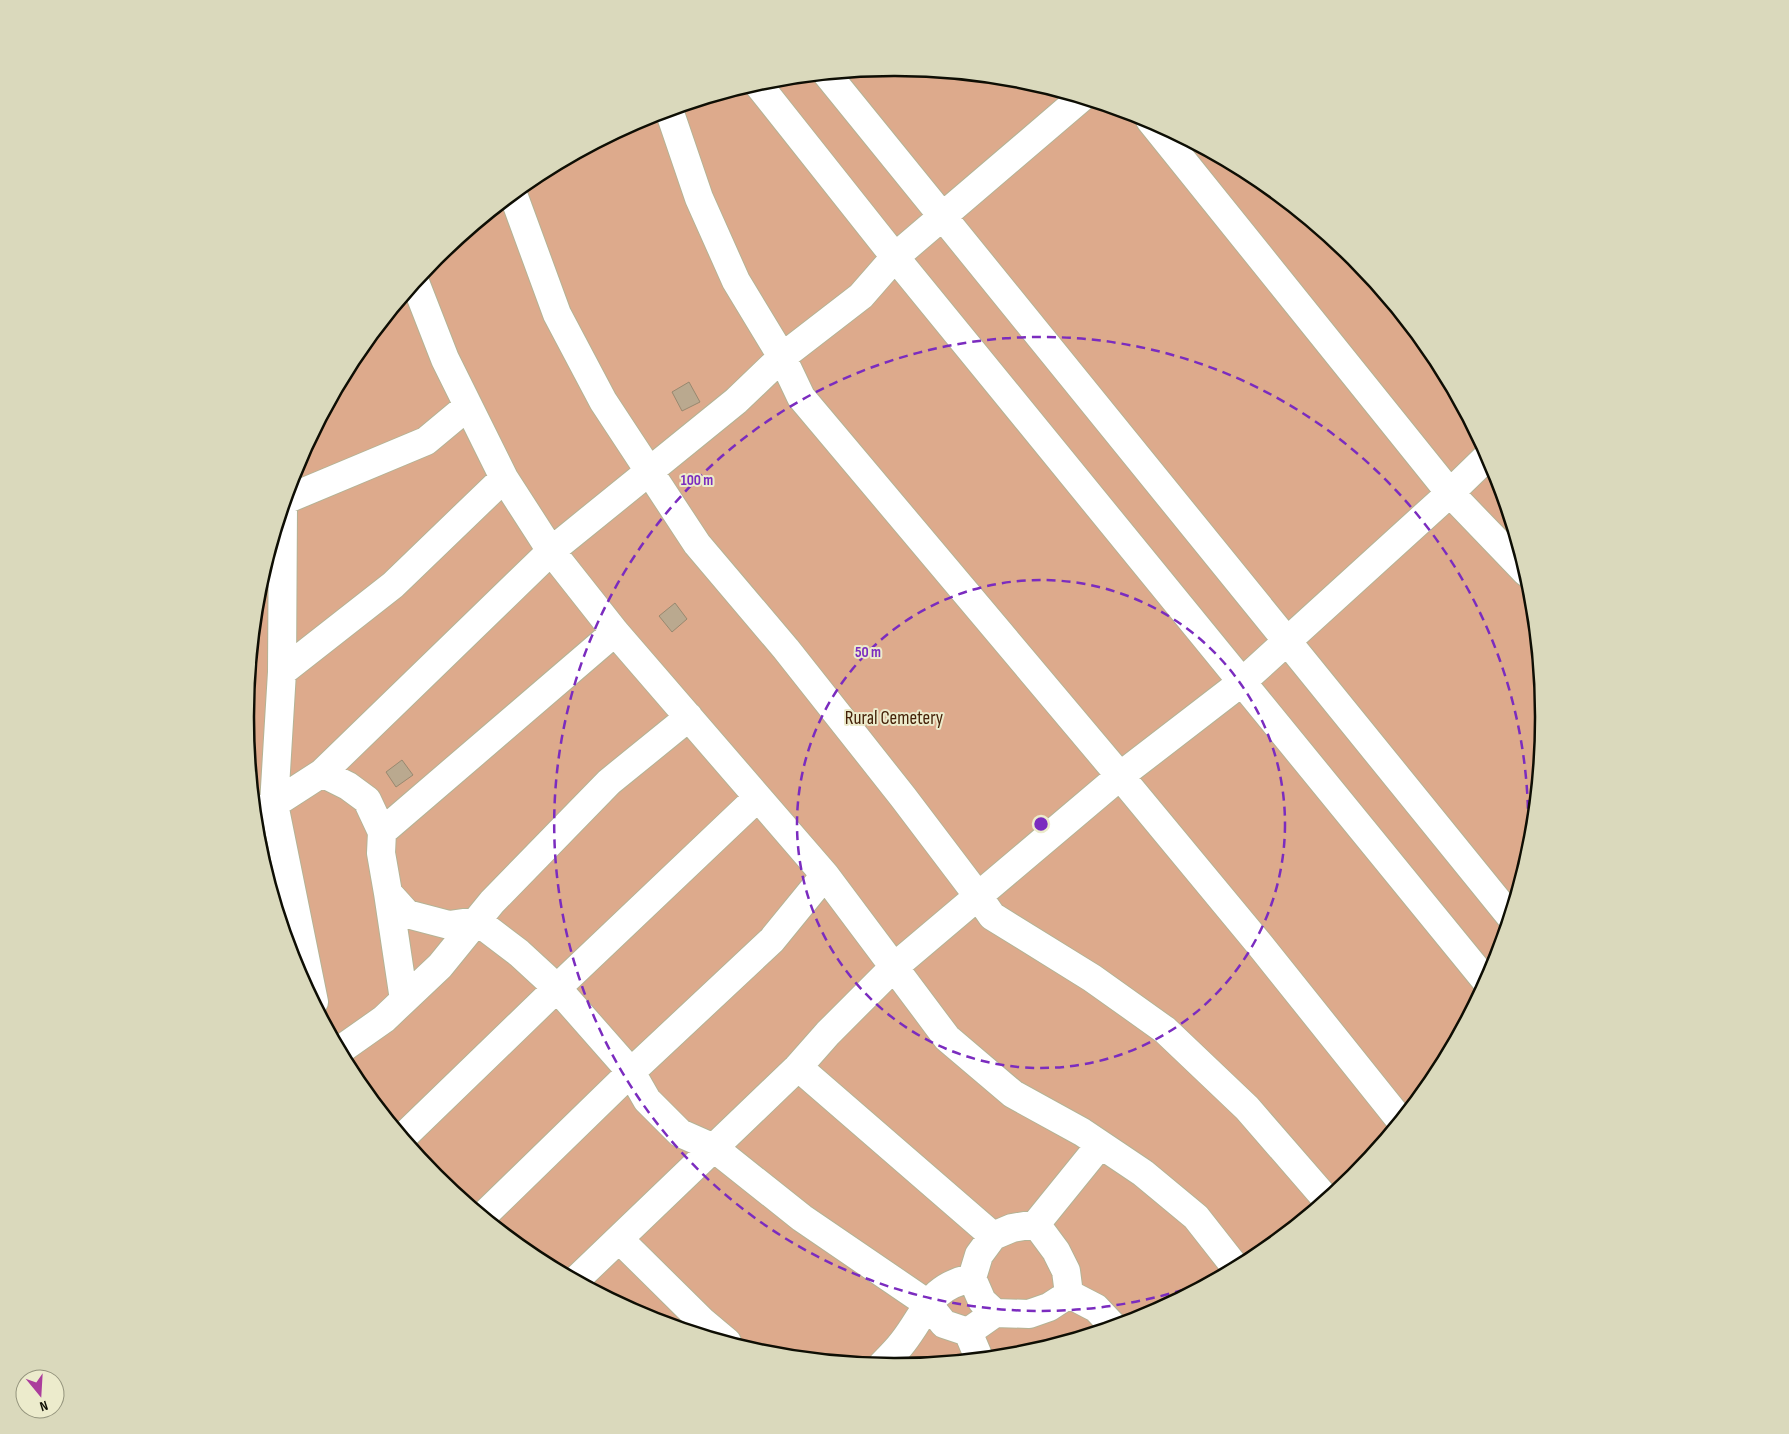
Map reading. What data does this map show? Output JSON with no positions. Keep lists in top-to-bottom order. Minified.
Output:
{"parks":["Rural Cemetery"],"north":"bottom","rings":["100 m","50 m"]}
